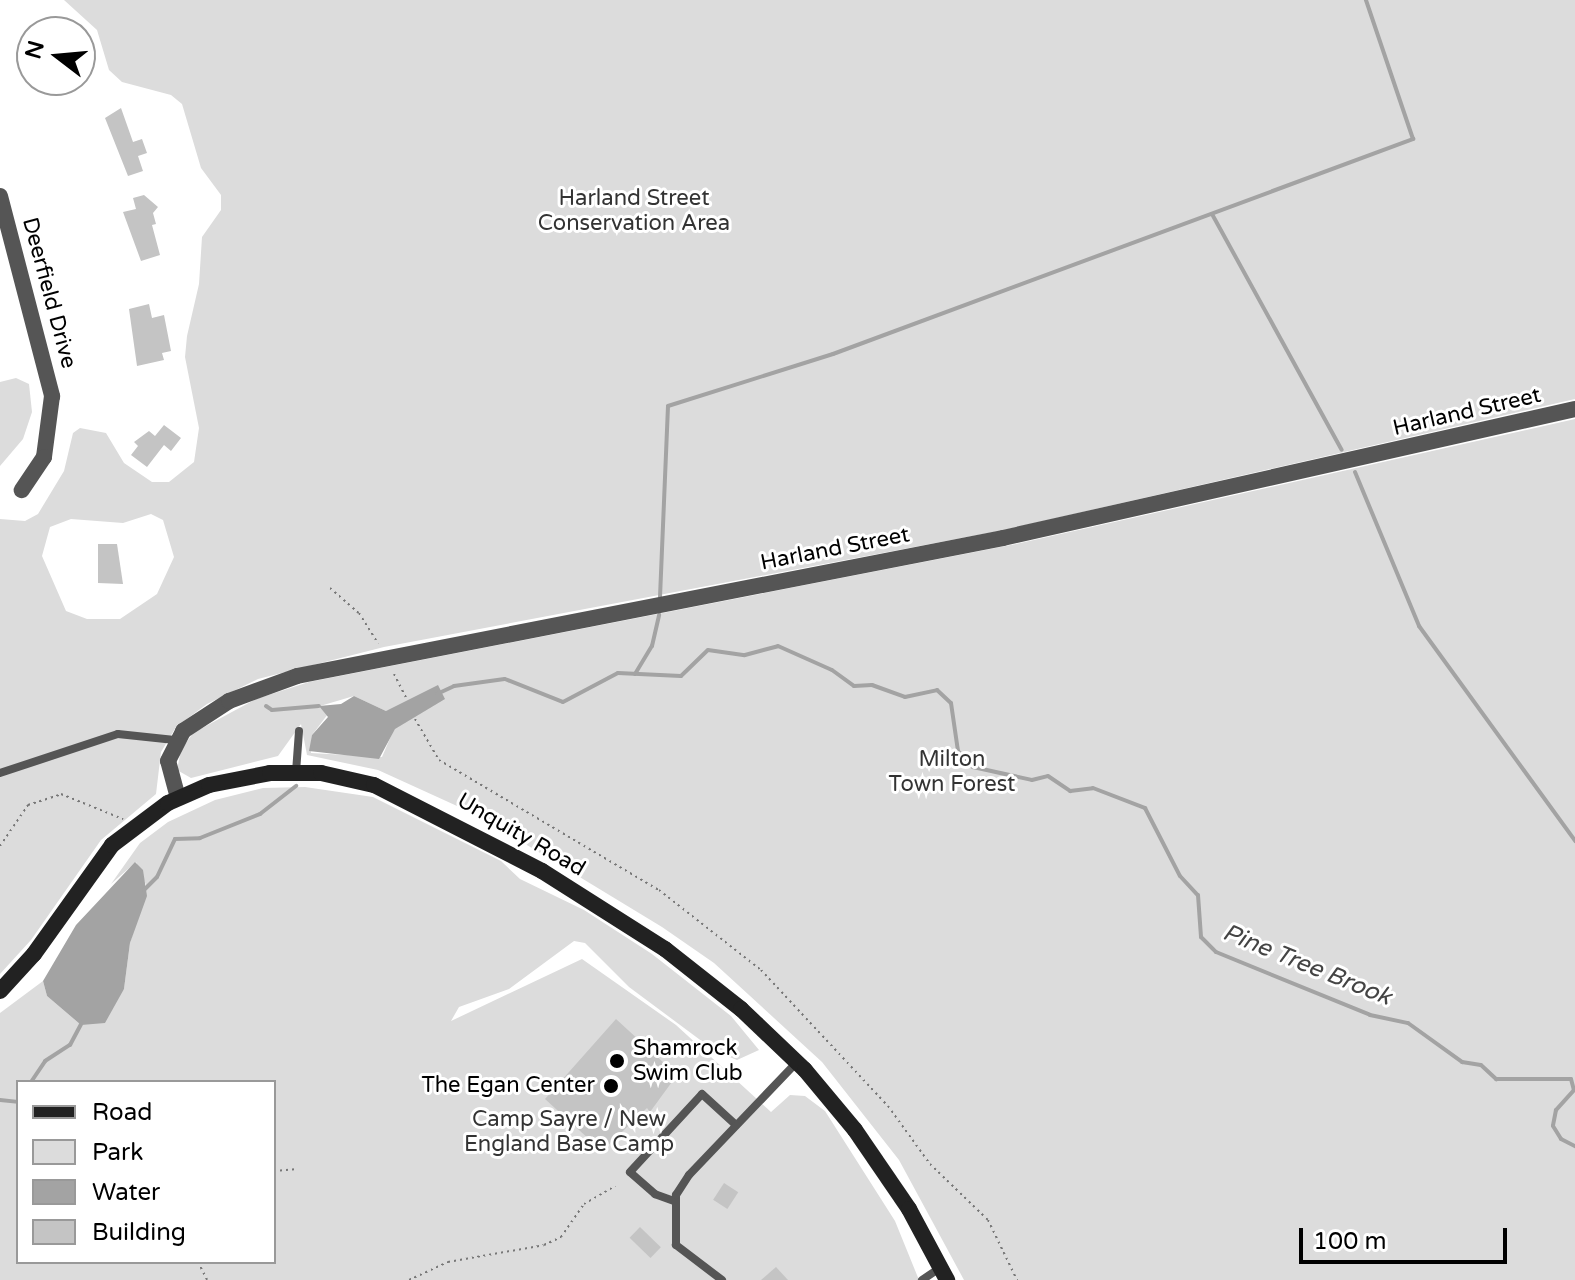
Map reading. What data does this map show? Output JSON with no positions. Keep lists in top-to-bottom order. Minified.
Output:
{"streets":{"main road":["Unquity Road"],"street":["Deerfield Drive","Harland Street"]},"water":["Pine Tree Brook"],"parks":["Harland Street Conservation Area","Milton Town Forest","Camp Sayre / New England Base Camp"],"places":["Shamrock Swim Club","The Egan Center"],"legend":["Road","Park","Water","Building"],"scale_bar":"100 m","north":"left"}
